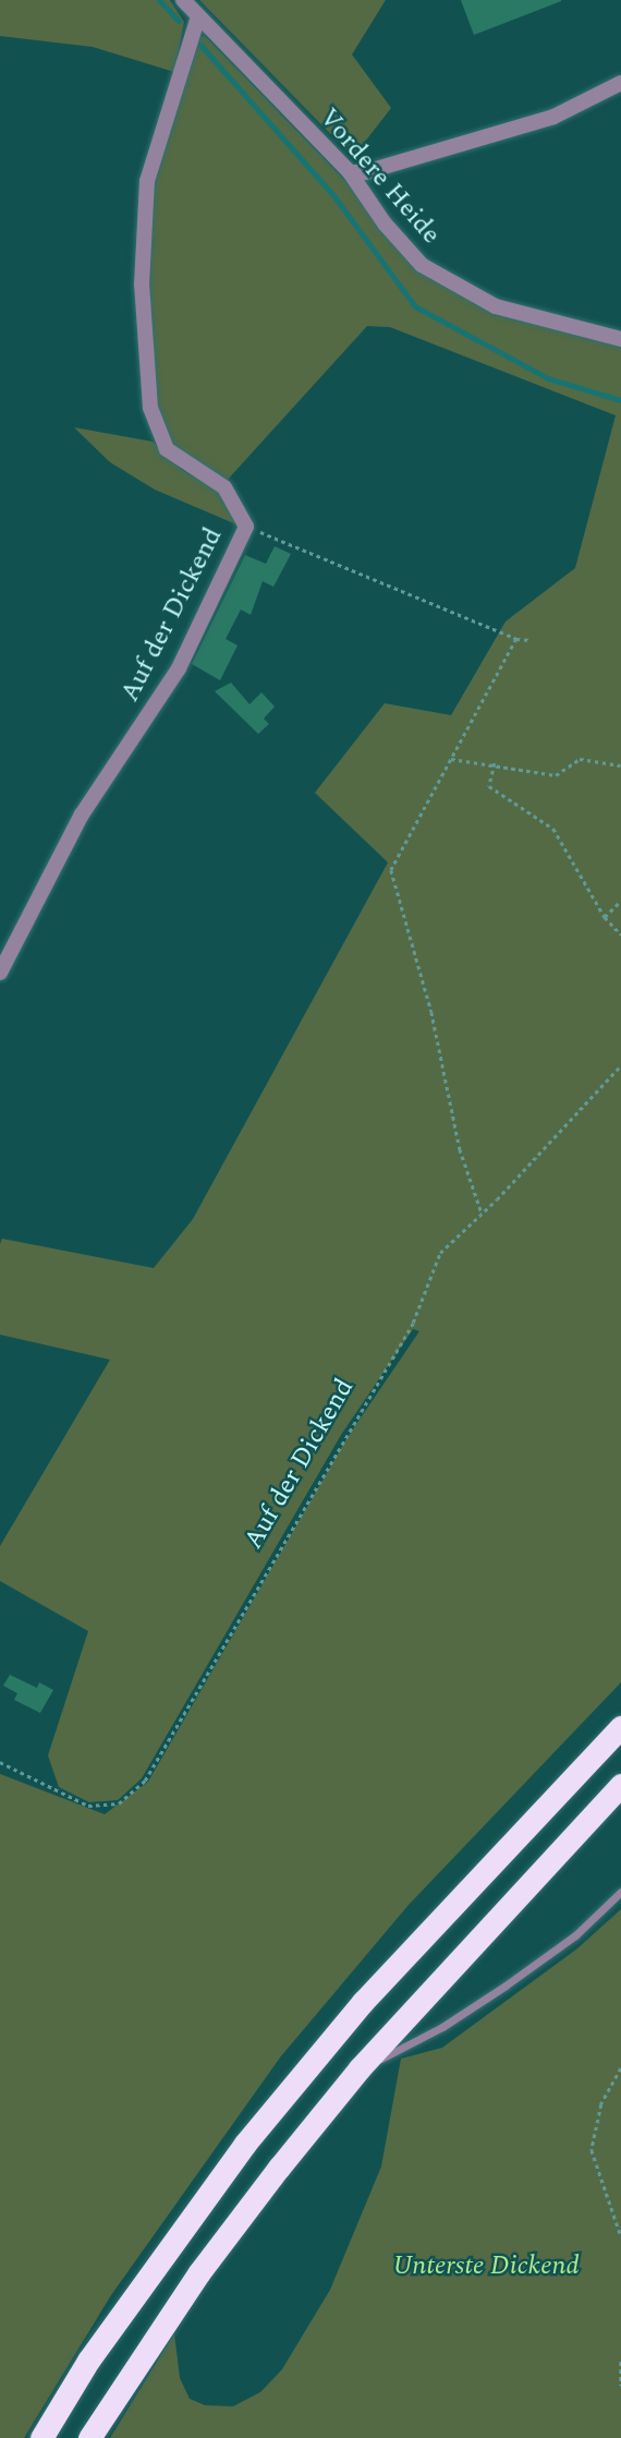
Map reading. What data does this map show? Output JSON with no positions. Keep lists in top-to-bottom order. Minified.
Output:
{"streets":{"street":["Vordere Heide","Auf der Dickend"]},"crossings":[["Vordere Heide","Auf der Dickend"]],"parks":["Unterste Dickend"]}
